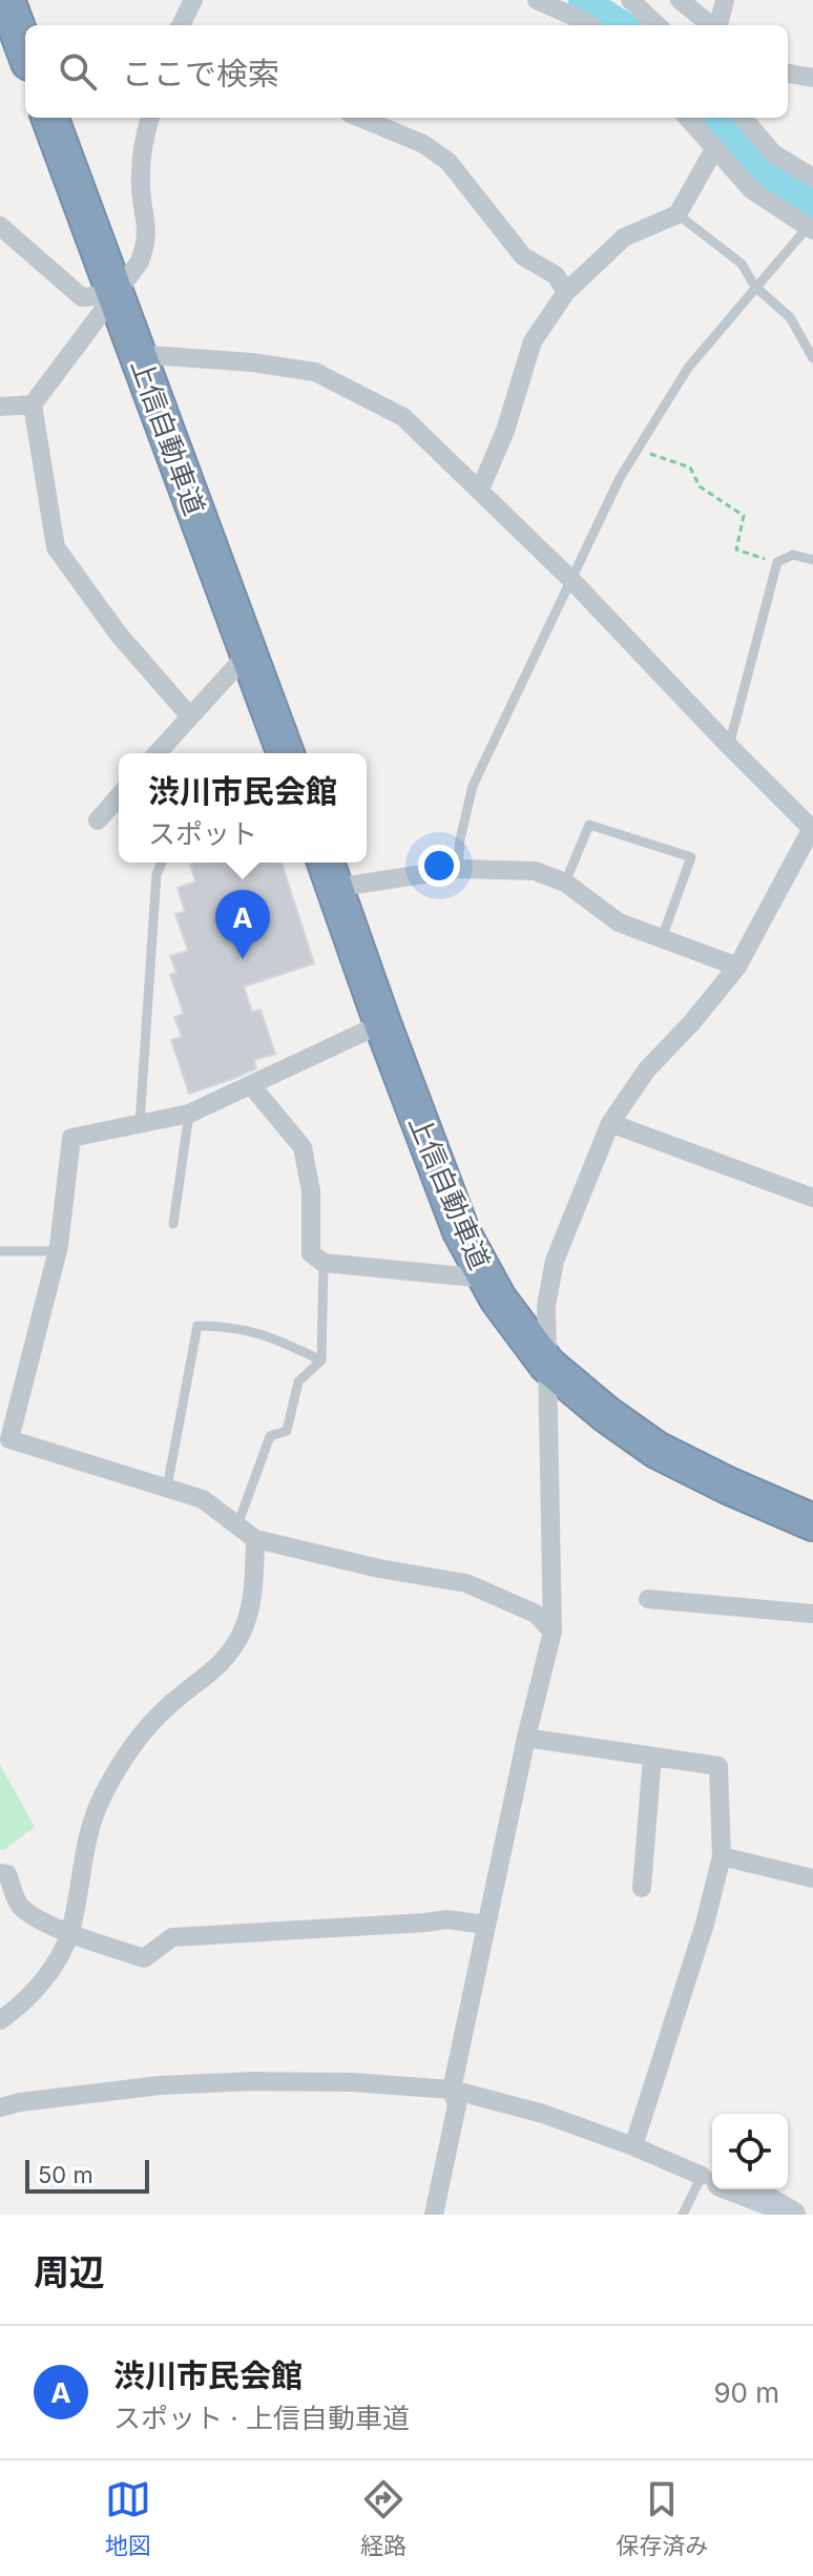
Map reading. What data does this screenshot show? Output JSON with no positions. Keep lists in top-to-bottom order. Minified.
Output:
{"streets":{"highway":["上信自動車道"]},"scale_bar":"50 m","page":{"search":"ここで検索","popup":["渋川市民会館","スポット"],"pins":"A","scale":"50 m","heading":"周辺","list":[{"mark":"A","name":"渋川市民会館","note":"スポット · 上信自動車道","value":"90 m"}],"nav":["地図","経路","保存済み"]}}
